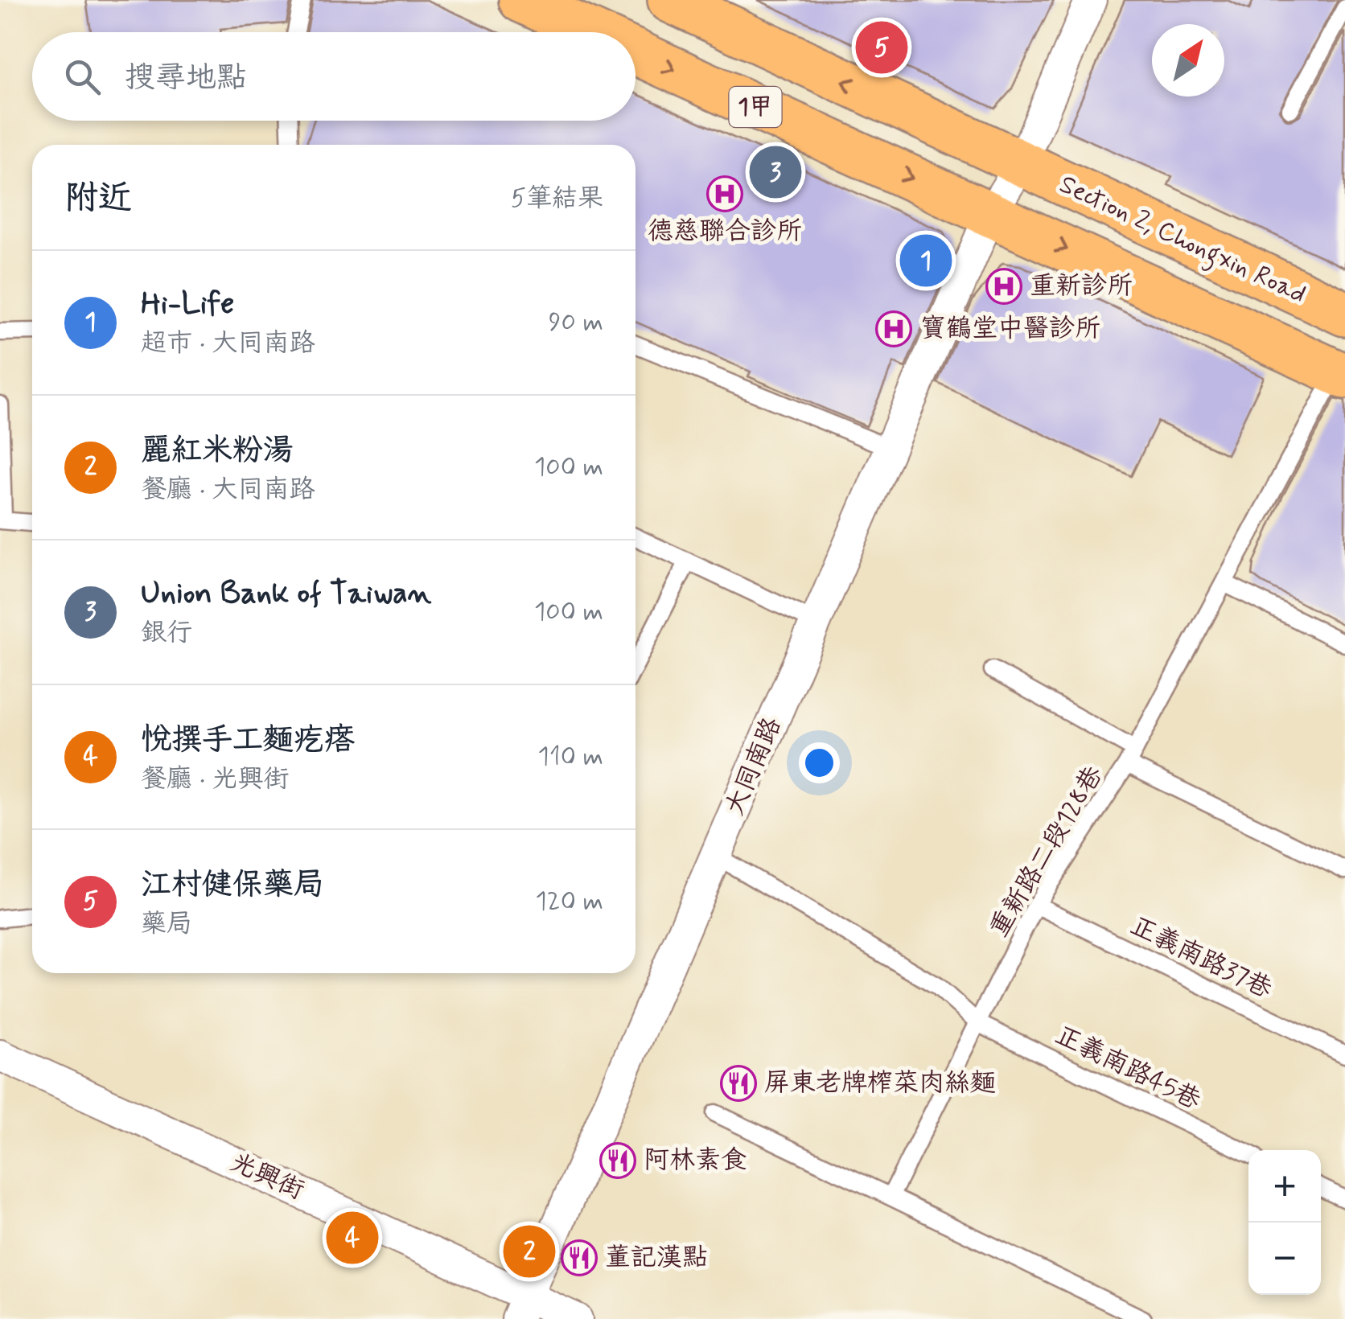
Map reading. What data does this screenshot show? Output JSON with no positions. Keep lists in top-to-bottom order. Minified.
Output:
{"streets":{"main road":["1甲","Section 2, Chongxin Road"],"street":["大同南路","光興街"],"lane":["重新路二段128巷","正義南路37巷","正義南路45巷"]},"crossings":[["1甲","Section 2, Chongxin Road"],["1甲","大同南路"],["1甲","重新路二段128巷"],["Section 2, Chongxin Road","大同南路"],["大同南路","正義南路45巷"],["大同南路","光興街"],["重新路二段128巷","正義南路37巷"],["重新路二段128巷","正義南路45巷"]],"places":{"hospital":["德慈聯合診所","重新診所","寶鶴堂中醫診所"],"restaurant":["屏東老牌榨菜肉絲麵","阿林素食","董記漢點"]},"north":"top right","page":{"pins":["5","3","1","4","2"],"search":"搜尋地點","heading":["附近","5筆結果"],"list":[{"mark":"1","name":"Hi-Life","note":"超市 · 大同南路","value":"90 m"},{"mark":"2","name":"麗紅米粉湯","note":"餐廳 · 大同南路","value":"100 m"},{"mark":"3","name":"Union Bank of Taiwan","note":"銀行","value":"100 m"},{"mark":"4","name":"悅撰手工麵疙瘩","note":"餐廳 · 光興街","value":"110 m"},{"mark":"5","name":"江村健保藥局","note":"藥局","value":"120 m"}],"map_buttons":["+","−"]}}
